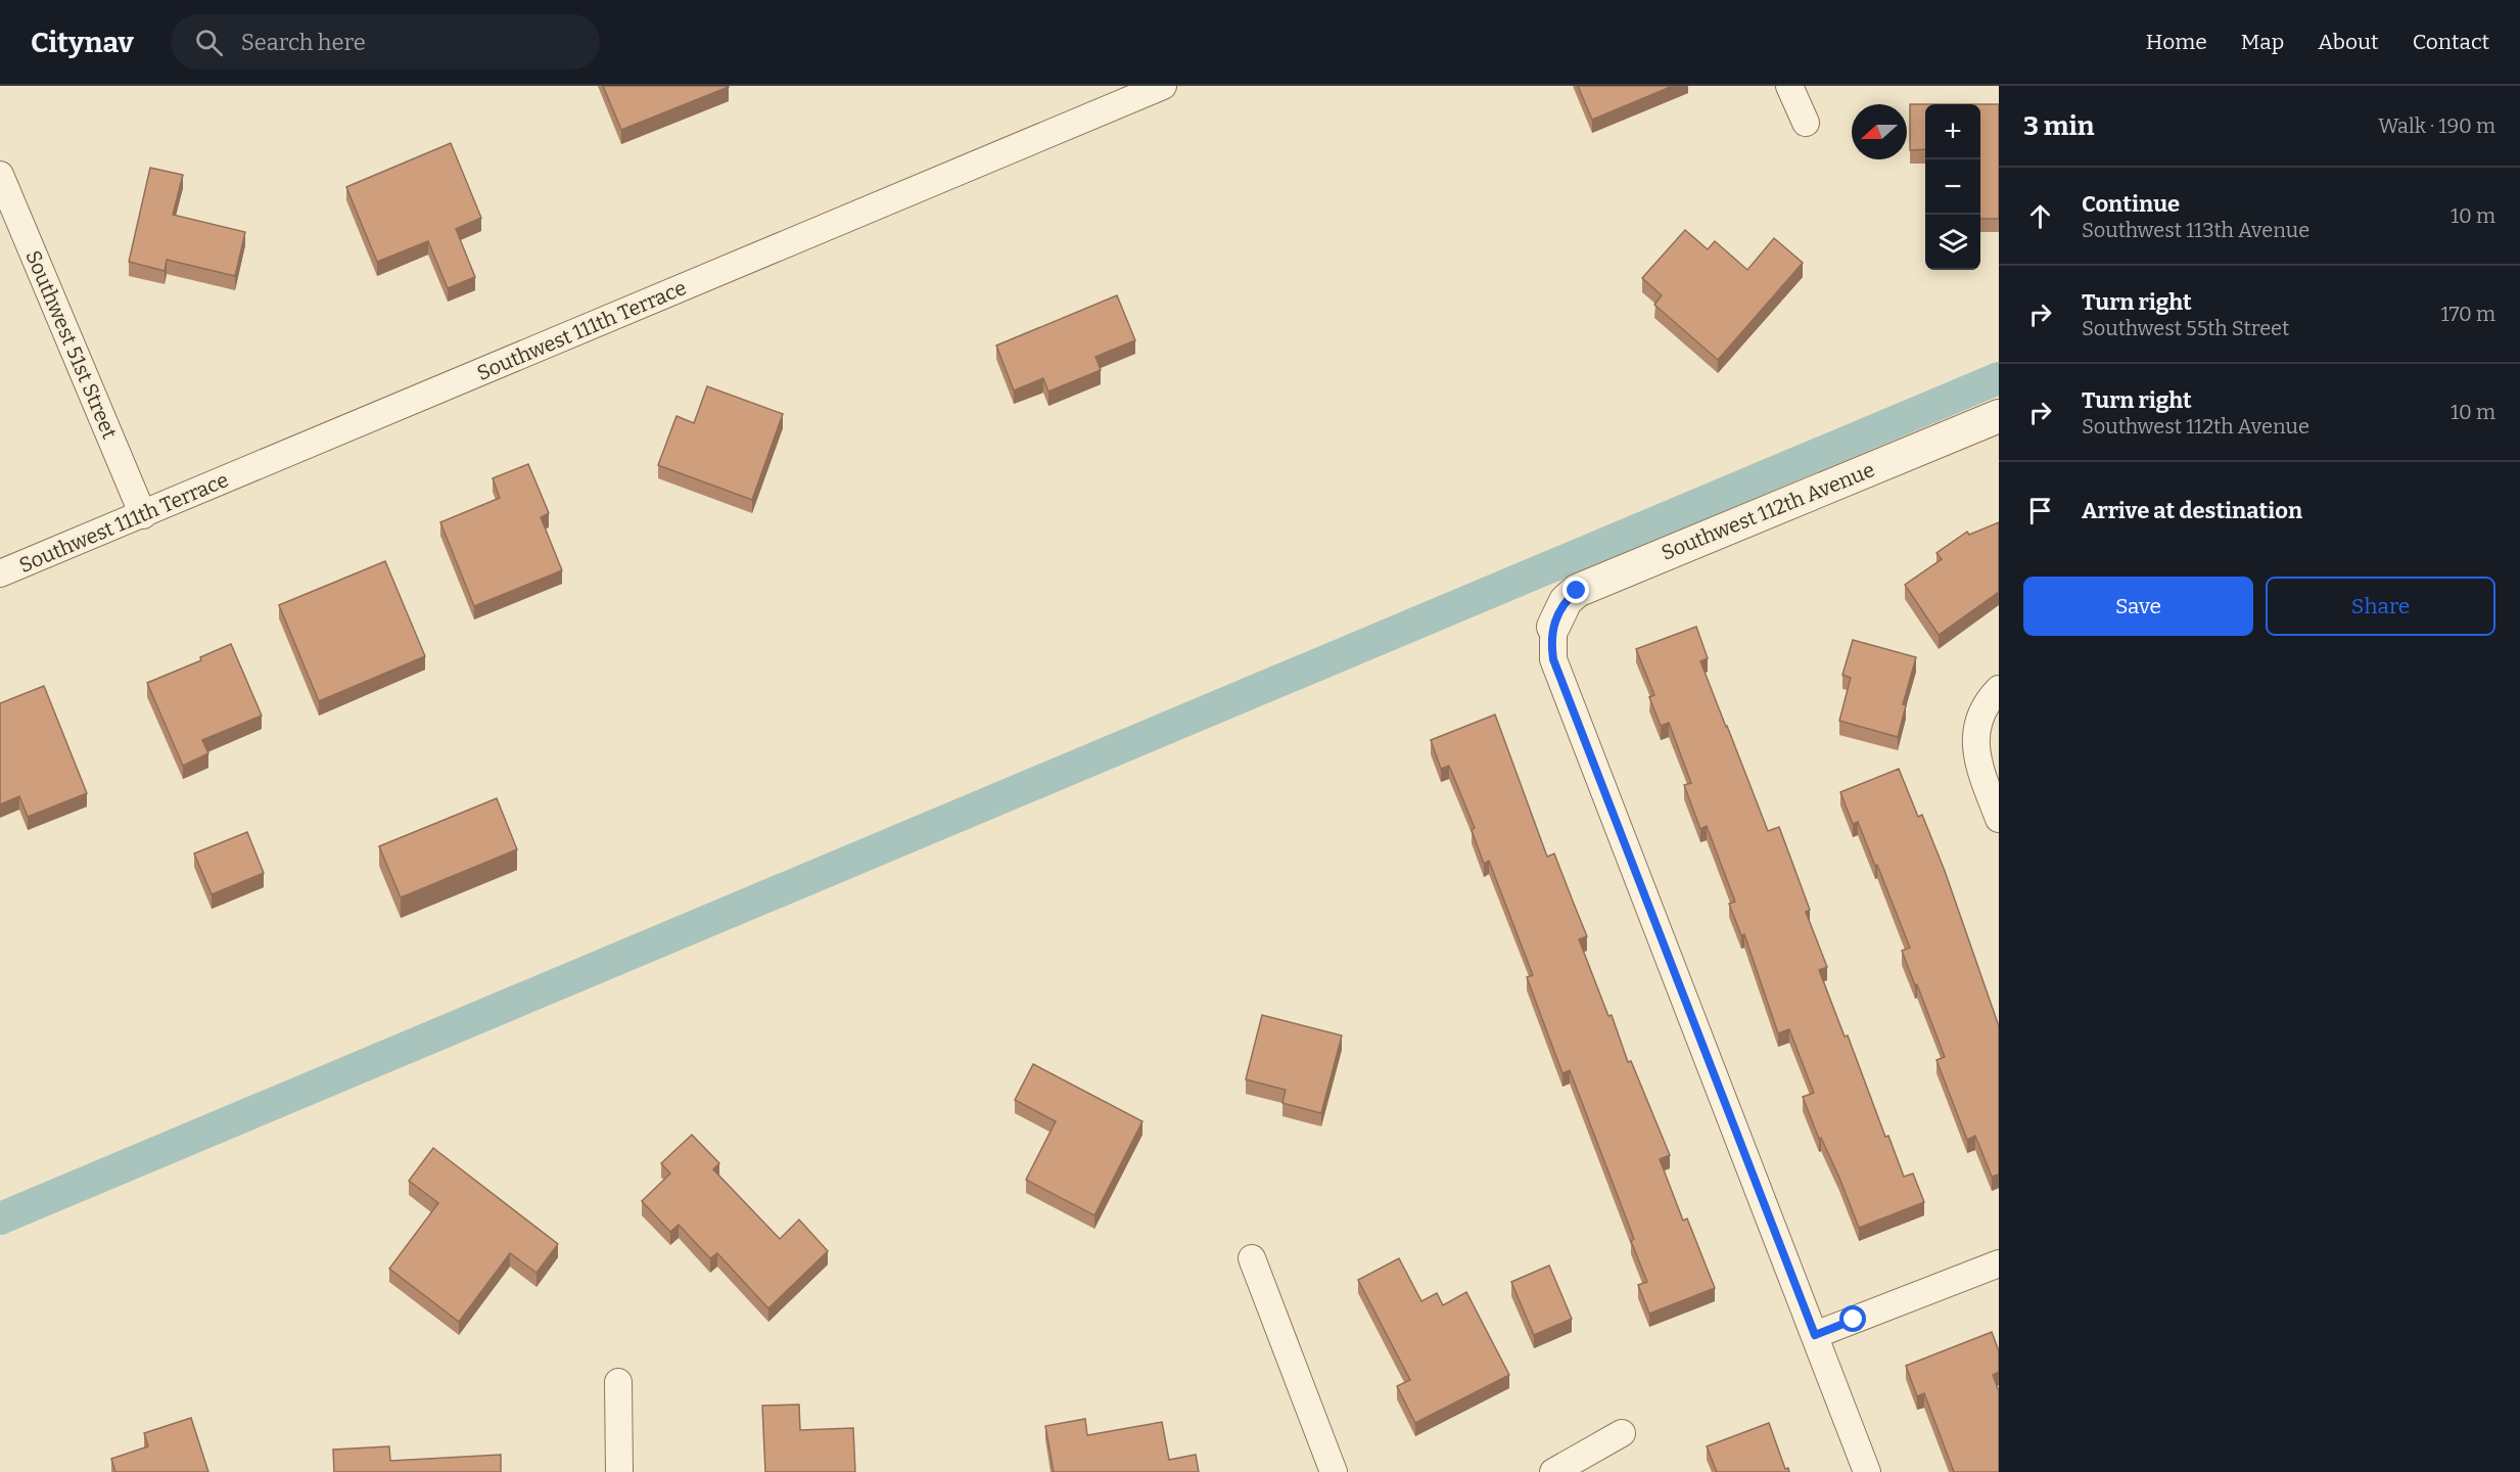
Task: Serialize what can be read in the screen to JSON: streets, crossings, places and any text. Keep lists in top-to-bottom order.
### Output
{
  "streets": {
    "street": ["Southwest 111th Terrace", "Southwest 51st Street", "Southwest 112th Avenue"]
  },
  "crossings": [
    ["Southwest 111th Terrace", "Southwest 51st Street"]
  ],
  "north": "left",
  "page": {
    "header": "Citynav",
    "search": "Search here",
    "nav": [
      "Home",
      "Map",
      "About",
      "Contact"
    ],
    "heading": ["3 min", "Walk · 190 m"],
    "map_buttons": ["+", "−"],
    "list": [
      ["Continue", "Southwest 113th Avenue", "10 m"],
      ["Turn right", "Southwest 55th Street", "170 m"],
      ["Turn right", "Southwest 112th Avenue", "10 m"],
      "Arrive at destination"
    ],
    "buttons": ["Save", "Share"]
  }
}
